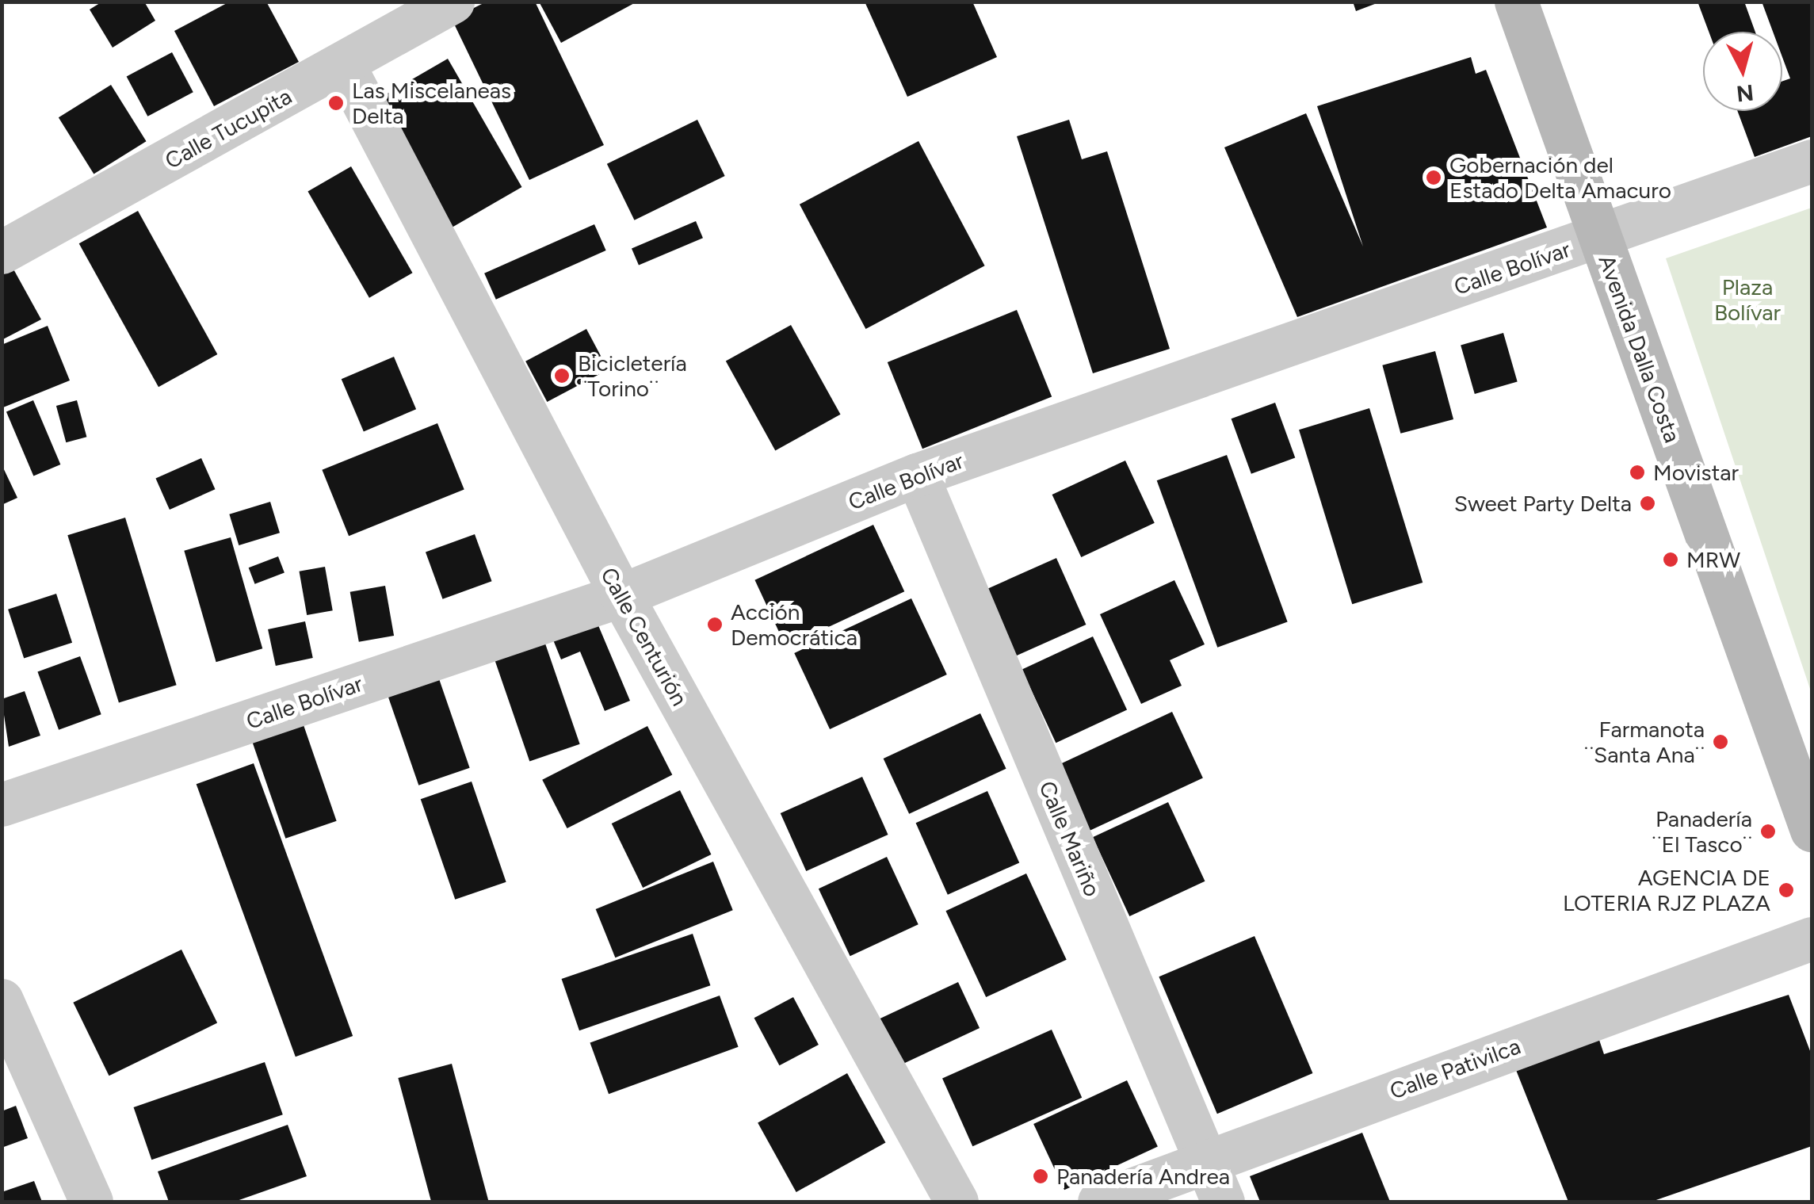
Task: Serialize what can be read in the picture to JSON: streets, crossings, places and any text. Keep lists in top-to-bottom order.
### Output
{
  "streets": {
    "main road": ["Avenida Dalla Costa"],
    "street": [
      "Calle Tucupita",
      "Calle Bolívar",
      "Calle Centurión",
      "Calle Mariño",
      "Calle Pativilca"
    ]
  },
  "crossings": [
    ["Calle Tucupita", "Calle Centurión"],
    ["Calle Bolívar", "Avenida Dalla Costa"],
    ["Calle Bolívar", "Calle Centurión"],
    ["Calle Bolívar", "Calle Mariño"],
    ["Calle Mariño", "Calle Pativilca"]
  ],
  "parks": ["Plaza Bolívar"],
  "places": [
    "Las Miscelaneas Delta",
    "Gobernación del Estado Delta Amacuro",
    "Bicicletería ¨Torino¨",
    "Movistar",
    "Sweet Party Delta",
    "MRW",
    "Acción Democrática",
    "Farmanota ¨Santa Ana¨",
    "Panadería ¨El Tasco¨",
    "AGENCIA DE LOTERIA RJZ PLAZA",
    "Panadería Andrea"
  ],
  "north": "bottom"
}
